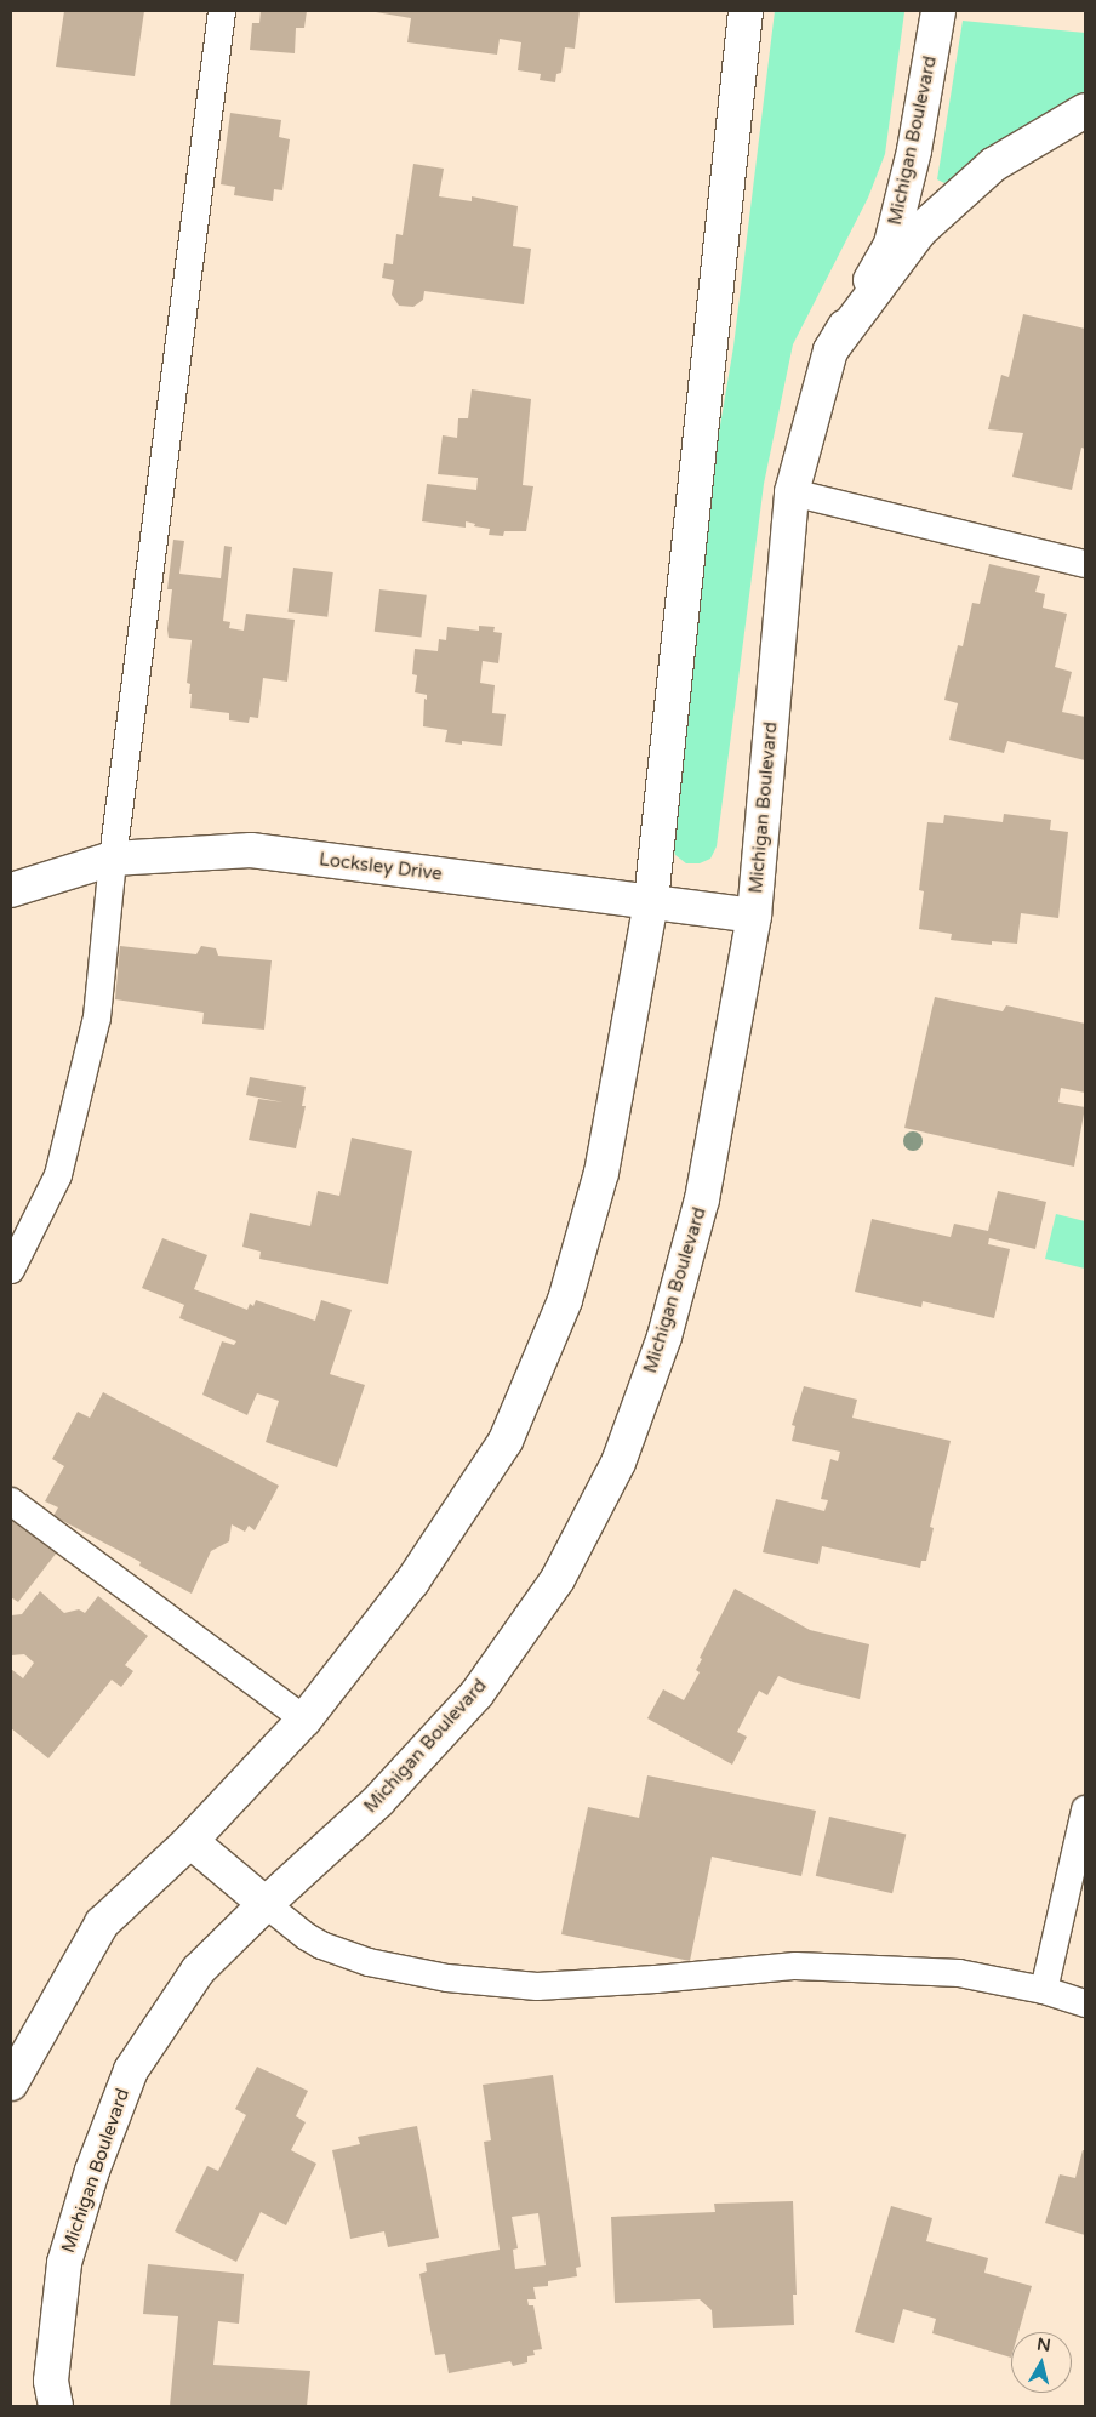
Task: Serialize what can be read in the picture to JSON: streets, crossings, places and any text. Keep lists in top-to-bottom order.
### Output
{
  "streets": {
    "street": ["Michigan Boulevard", "Locksley Drive"]
  },
  "crossings": [
    ["Michigan Boulevard", "Locksley Drive"]
  ],
  "north": "top"
}
